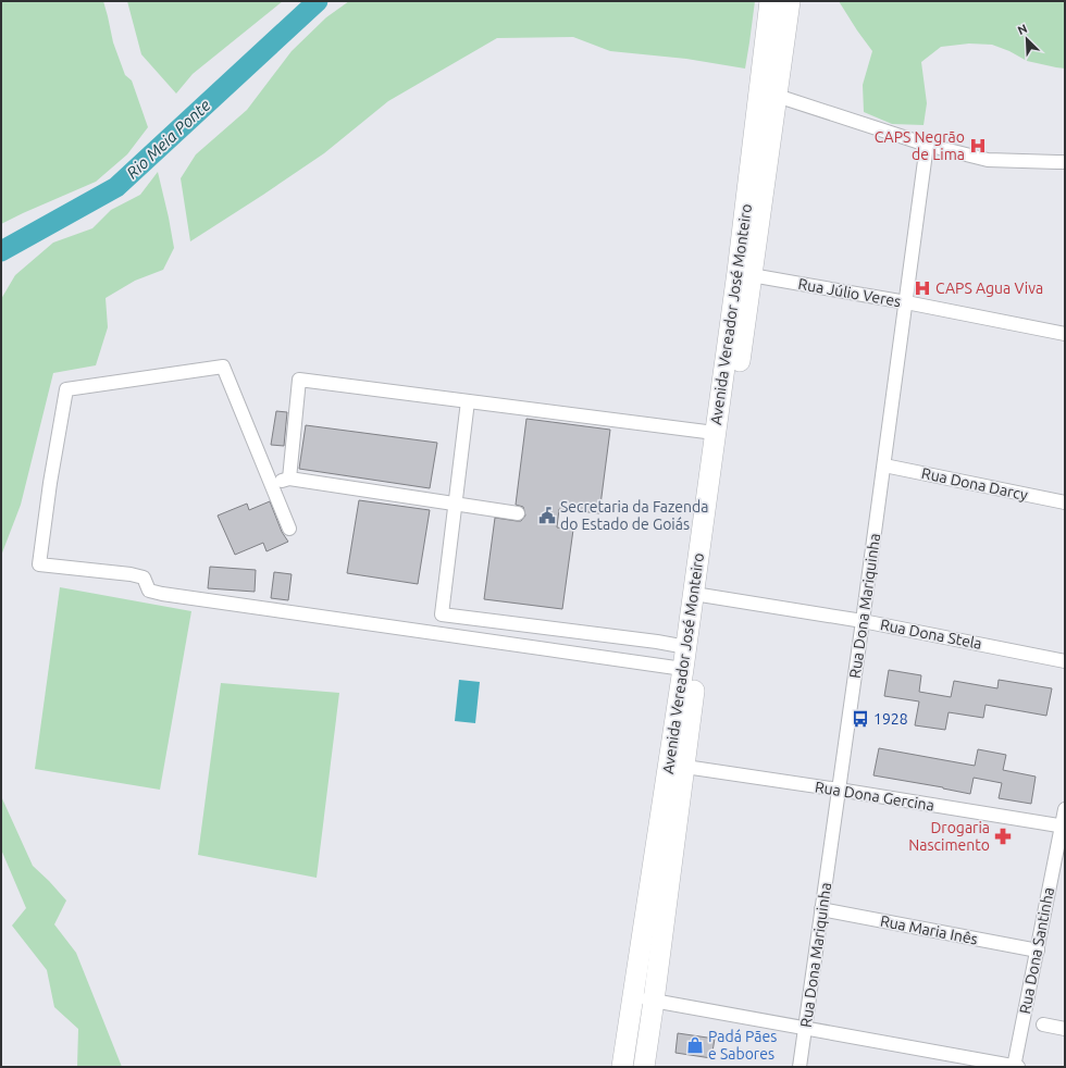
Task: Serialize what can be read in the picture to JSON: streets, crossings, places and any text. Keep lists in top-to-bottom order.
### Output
{
  "streets": {
    "main road": ["Avenida Vereador José Monteiro"],
    "street": [
      "Rua Júlio Veres",
      "Rua Dona Darcy",
      "Rua Dona Mariquinha",
      "Rua Dona Stela",
      "Rua Dona Gercina",
      "Rua Maria Inês",
      "Rua Dona Santinha"
    ]
  },
  "crossings": [
    ["Rua Júlio Veres", "Avenida Vereador José Monteiro"],
    ["Rua Júlio Veres", "Rua Dona Mariquinha"],
    ["Avenida Vereador José Monteiro", "Rua Dona Stela"],
    ["Avenida Vereador José Monteiro", "Rua Dona Gercina"],
    ["Rua Dona Darcy", "Rua Dona Mariquinha"],
    ["Rua Dona Mariquinha", "Rua Dona Stela"],
    ["Rua Dona Mariquinha", "Rua Dona Gercina"],
    ["Rua Dona Mariquinha", "Rua Maria Inês"],
    ["Rua Dona Gercina", "Rua Dona Santinha"],
    ["Rua Maria Inês", "Rua Dona Santinha"]
  ],
  "water": ["Rio Meia Ponte"],
  "places": {
    "hospital": ["CAPS Negrão de Lima", "CAPS Agua Viva"],
    "public building": ["Secretaria da Fazenda do Estado de Goiás"],
    "bus stop": ["1928"],
    "pharmacy": ["Drogaria Nascimento"],
    "shop": ["Padá Pães e Sabores"]
  },
  "north": "top left"
}
